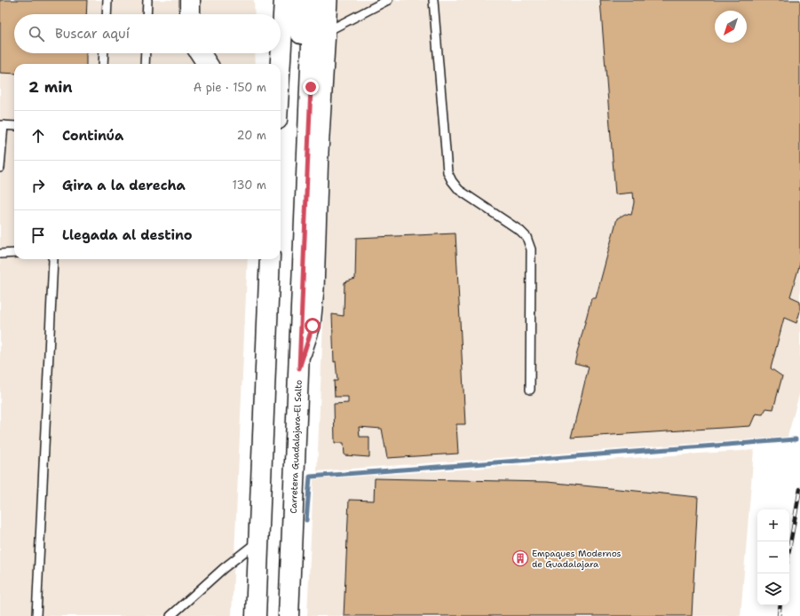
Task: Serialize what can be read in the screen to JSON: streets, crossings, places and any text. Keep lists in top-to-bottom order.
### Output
{
  "streets": {
    "main road": ["Carretera Guadalajara-El Salto"]
  },
  "places": {
    "building": ["Empaques Modernos de Guadalajara"]
  },
  "north": "bottom left",
  "page": {
    "search": "Buscar aquí",
    "heading": ["2 min", "A pie · 150 m"],
    "list": [
      ["Continúa", "20 m"],
      ["Gira a la derecha", "130 m"],
      "Llegada al destino"
    ],
    "map_buttons": ["+", "−"]
  }
}
